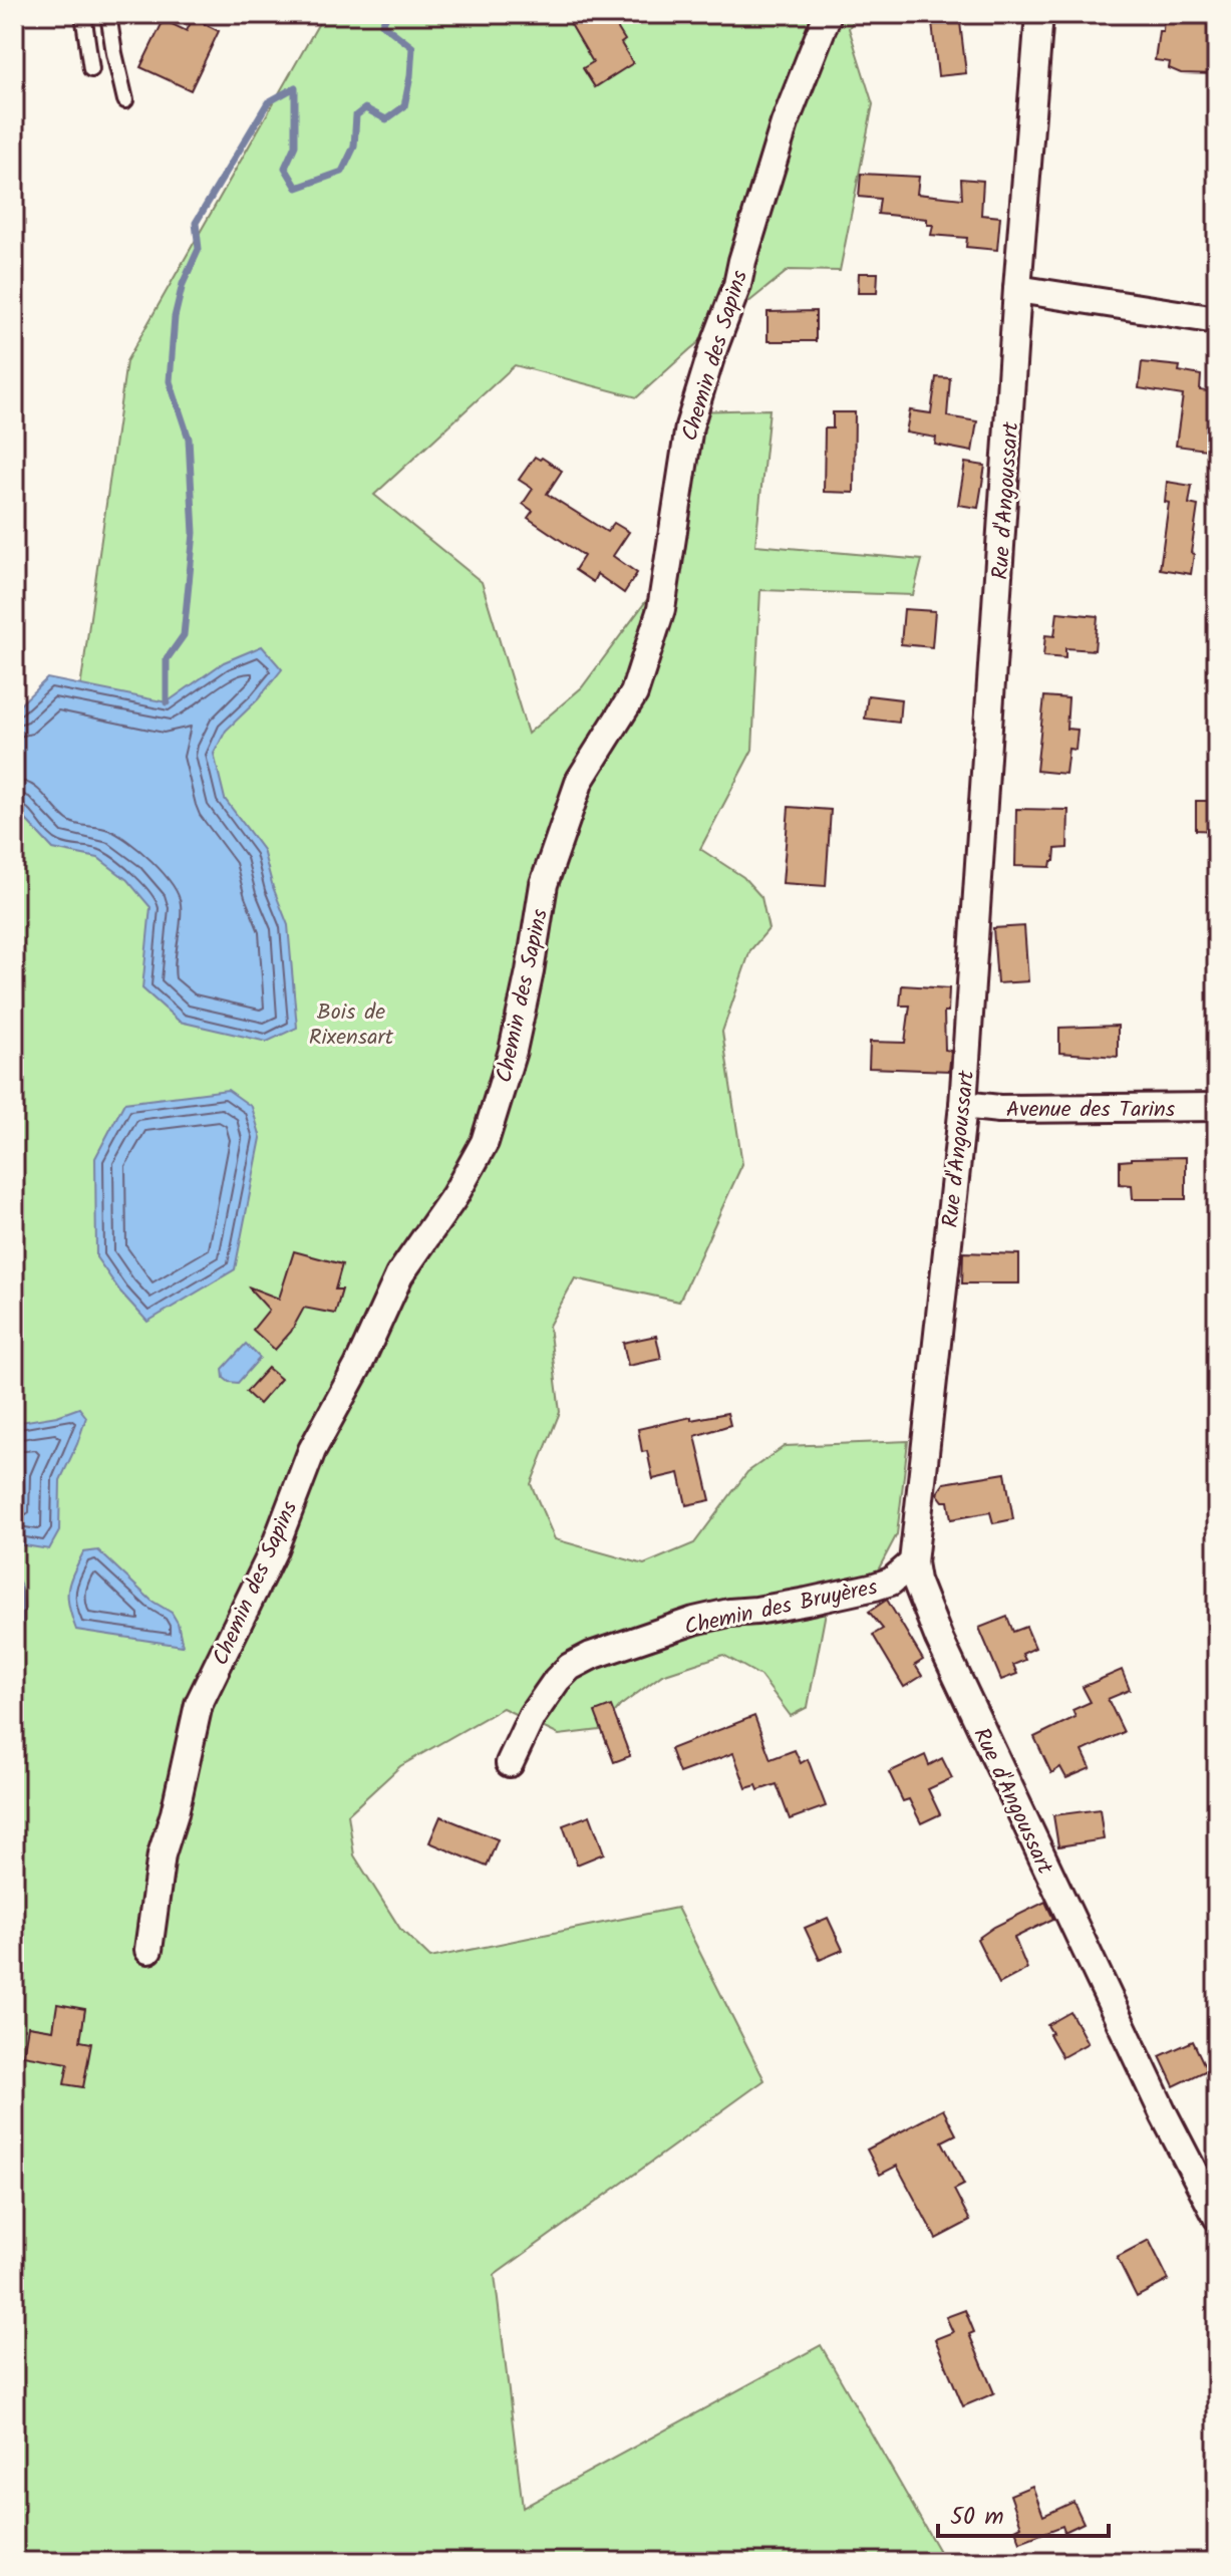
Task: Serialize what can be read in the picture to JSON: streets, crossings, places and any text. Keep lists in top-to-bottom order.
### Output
{
  "streets": {
    "street": [
      "Chemin des Sapins",
      "Rue d'Angoussart",
      "Avenue des Tarins",
      "Chemin des Bruyères"
    ]
  },
  "crossings": [
    ["Rue d'Angoussart", "Avenue des Tarins"],
    ["Rue d'Angoussart", "Chemin des Bruyères"]
  ],
  "parks": ["Bois de Rixensart"],
  "scale_bar": "50 m"
}
